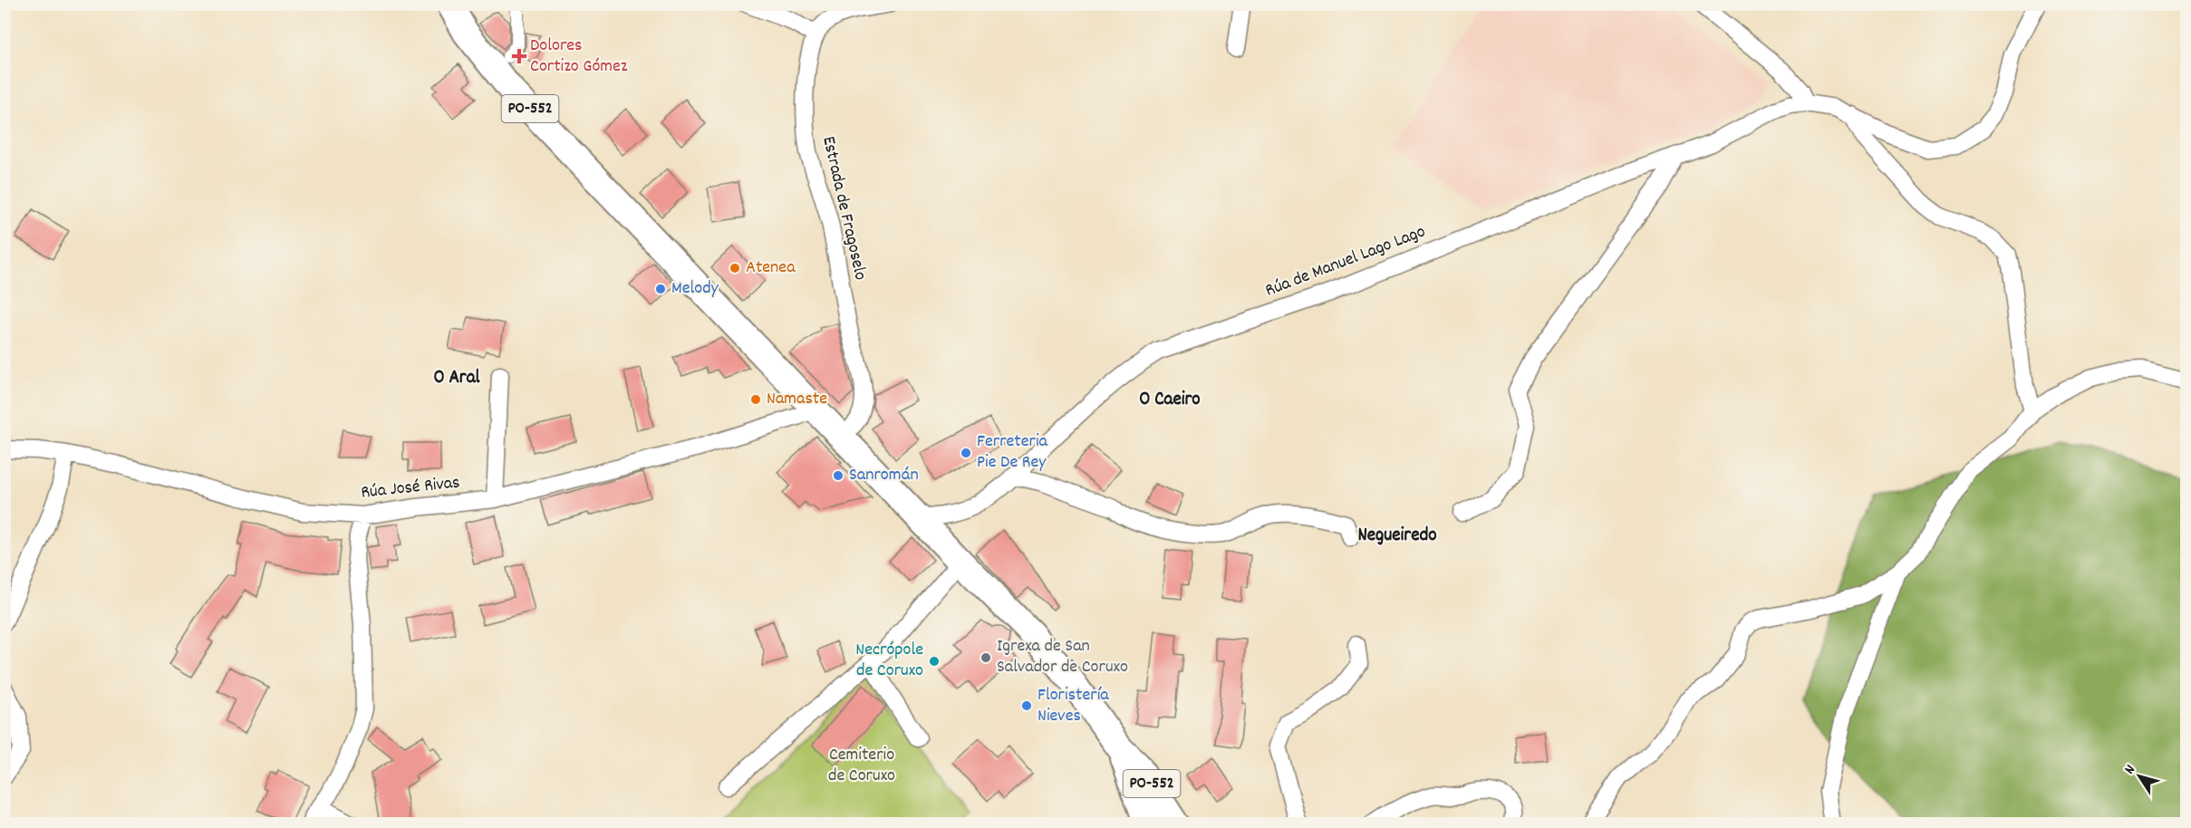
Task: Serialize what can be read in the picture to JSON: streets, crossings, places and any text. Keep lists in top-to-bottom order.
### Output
{
  "streets": {
    "main road": ["PO-552"],
    "street": ["Estrada de Fragoselo", "Rúa de Manuel Lago Lago", "Rúa José Rivas"]
  },
  "crossings": [
    ["PO-552", "Estrada de Fragoselo"],
    ["PO-552", "Rúa de Manuel Lago Lago"],
    ["PO-552", "Rúa José Rivas"]
  ],
  "districts": ["O Aral", "O Caeiro", "Negueiredo"],
  "parks": ["Cemiterio de Coruxo"],
  "places": {
    "health": ["Dolores Cortizo Gómez"],
    "other": [
      "Atenea",
      "Melody",
      "Namaste",
      "Ferreteria Pie De Rey",
      "Sanromán",
      "Igrexa de San Salvador de Coruxo",
      "Necrópole de Coruxo",
      "Floristería Nieves"
    ]
  },
  "north": "top left"
}
